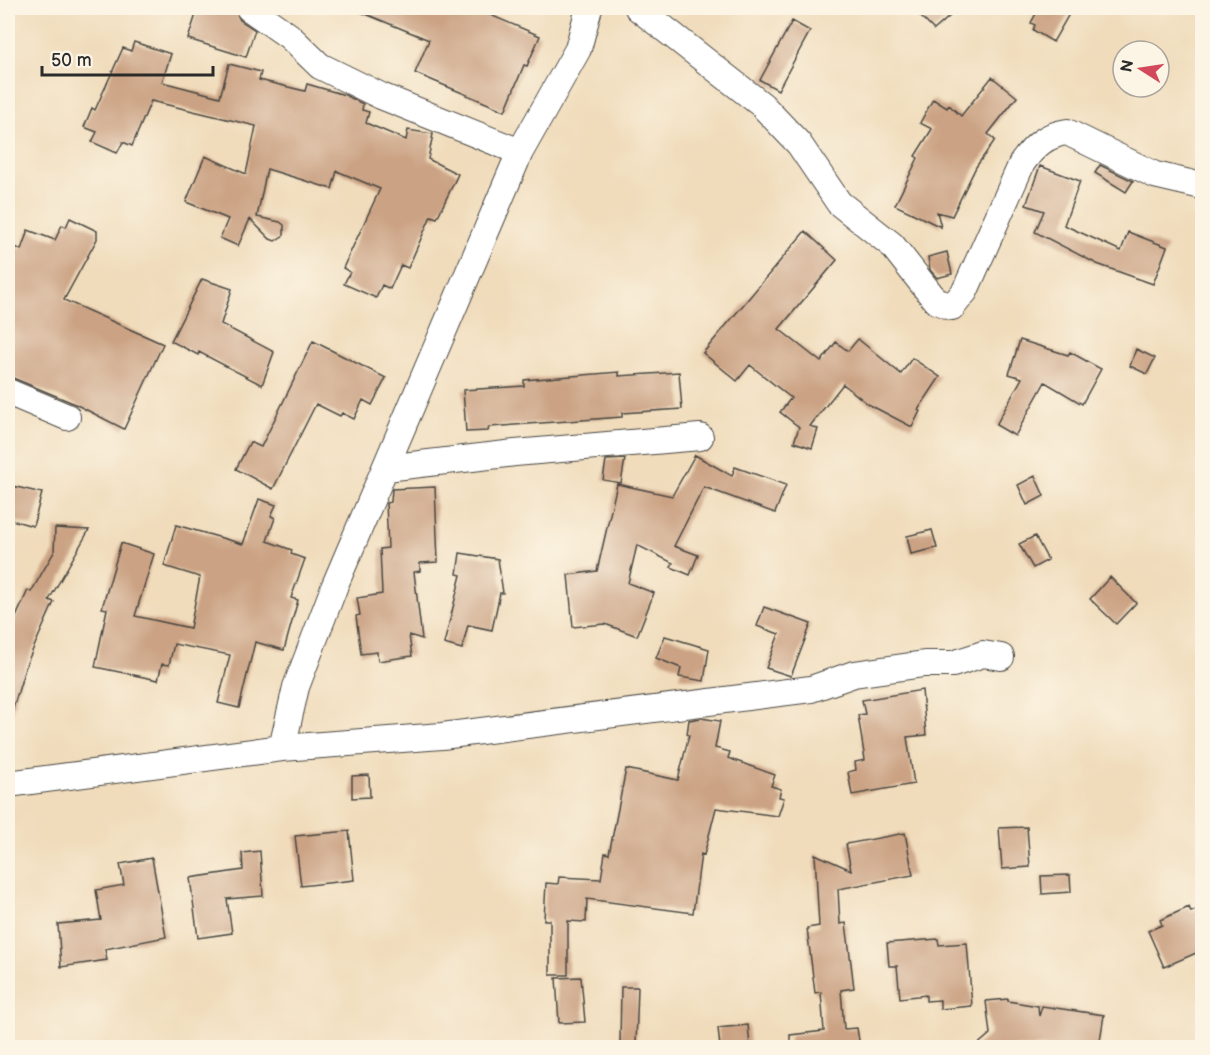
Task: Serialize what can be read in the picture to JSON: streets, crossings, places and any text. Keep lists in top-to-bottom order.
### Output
{
  "scale_bar": "50 m",
  "north": "left"
}
